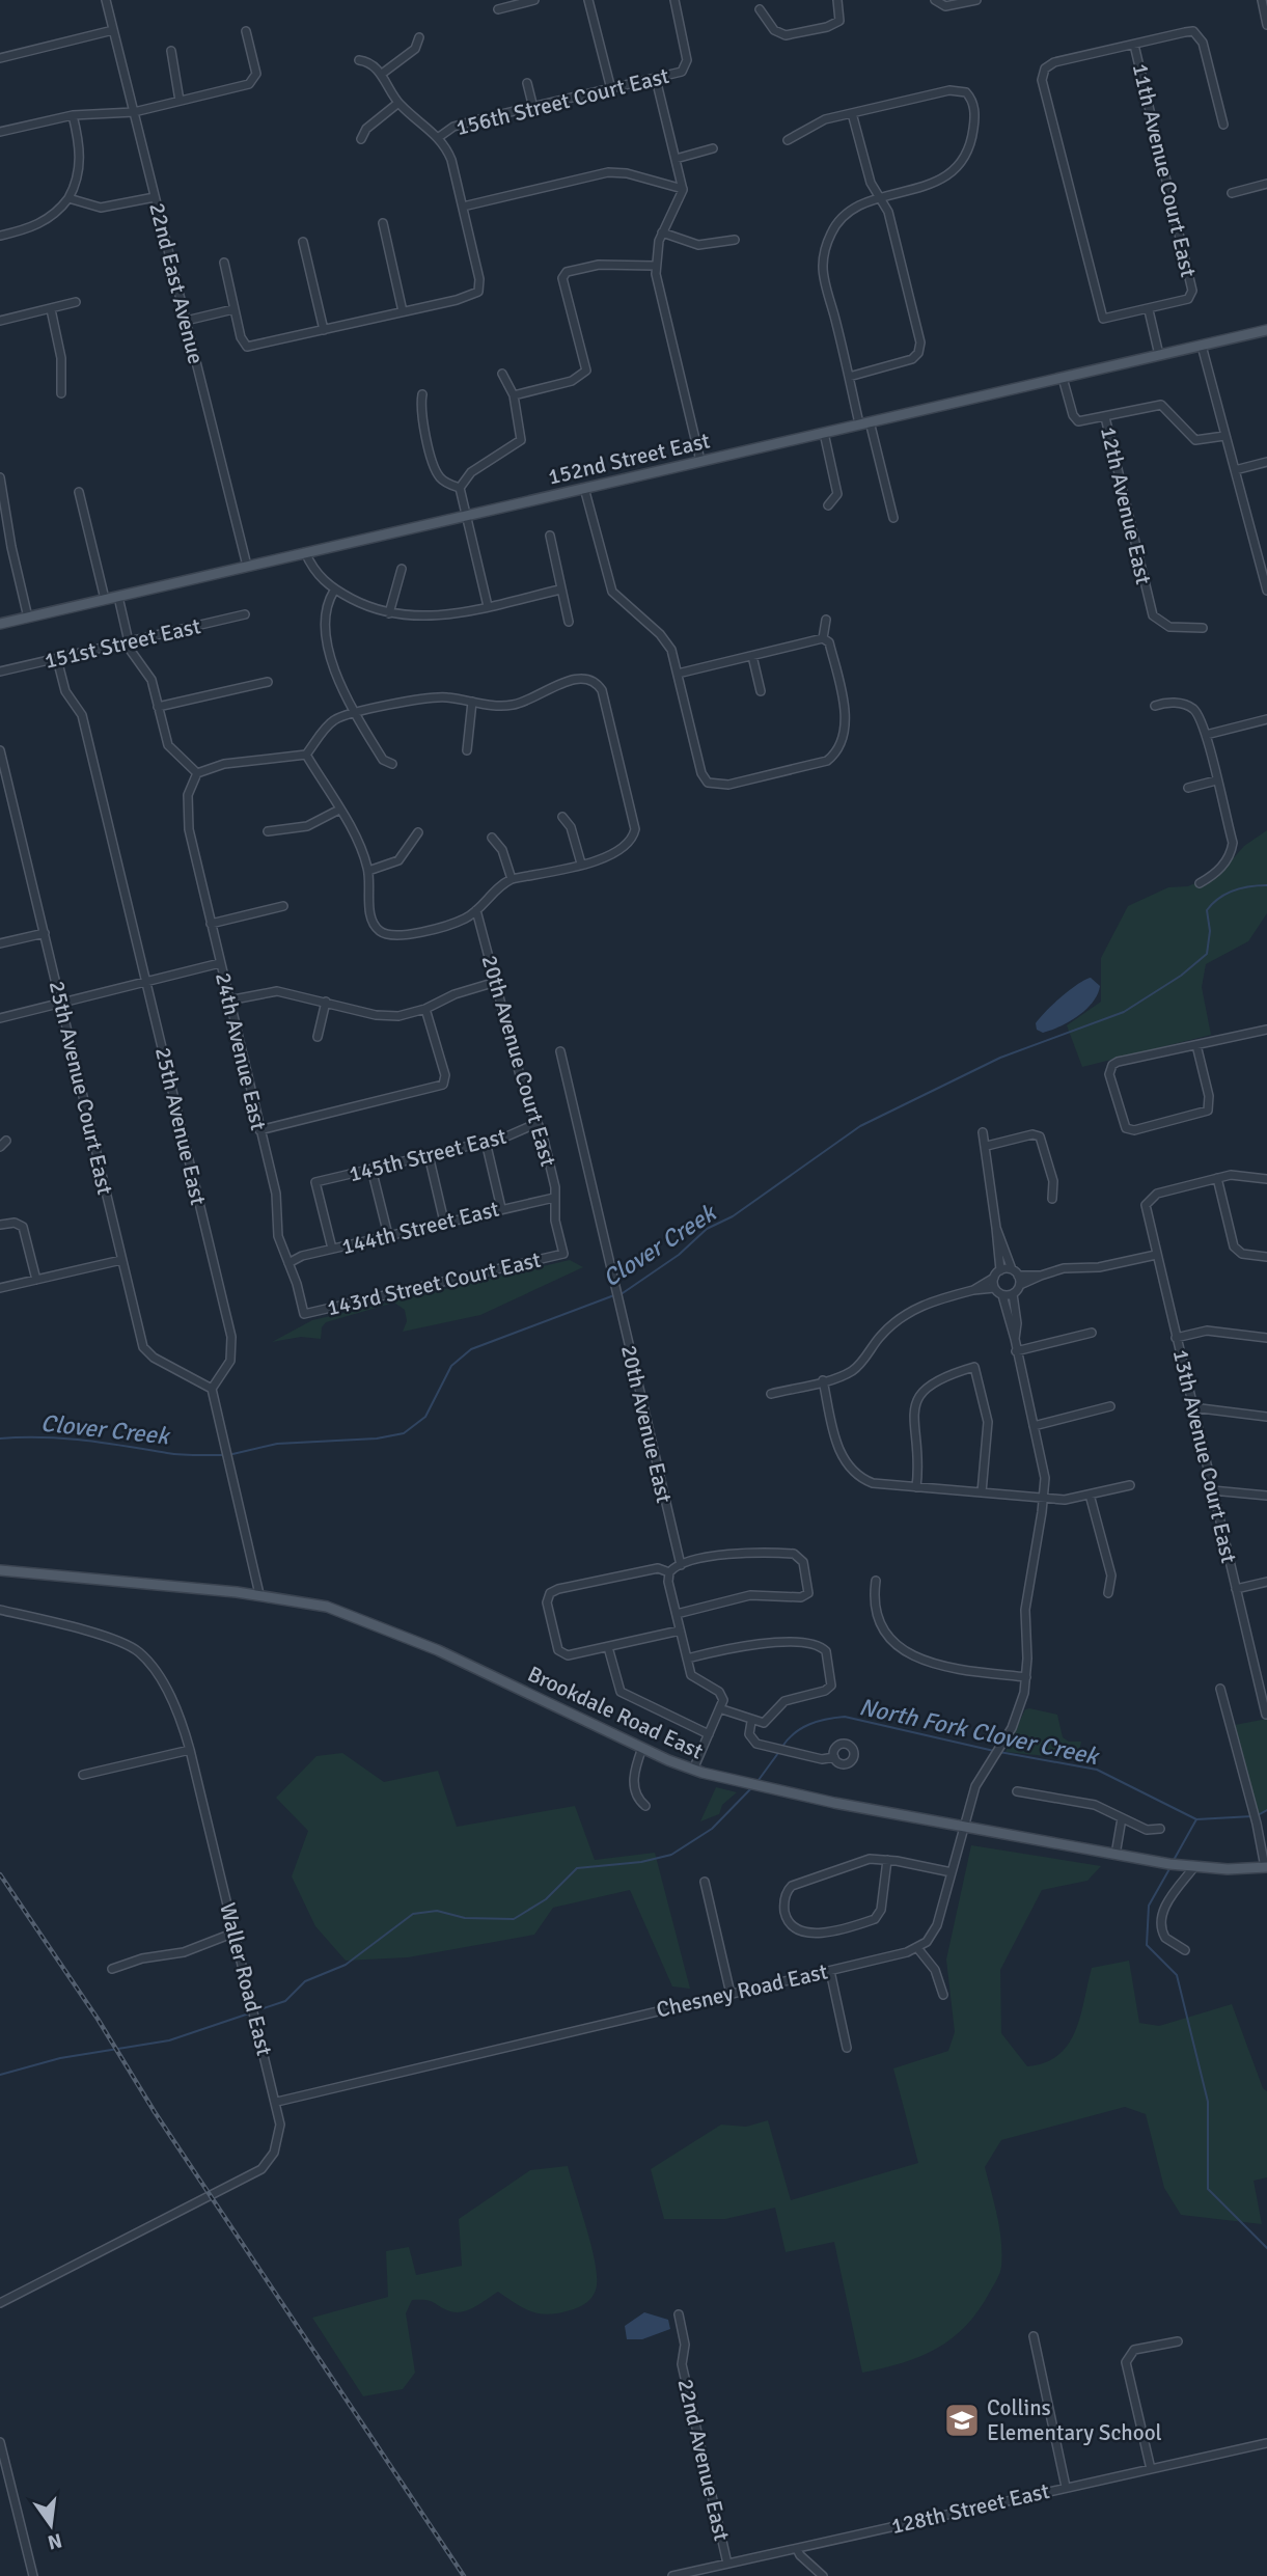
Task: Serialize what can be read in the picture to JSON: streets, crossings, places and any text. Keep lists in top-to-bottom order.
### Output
{
  "streets": {
    "main road": ["152nd Street East", "Brookdale Road East"],
    "street": [
      "156th Street Court East",
      "11th Avenue Court East",
      "22nd East Avenue",
      "12th Avenue East",
      "151st Street East",
      "24th Avenue East",
      "20th Avenue Court East",
      "25th Avenue Court East",
      "25th Avenue East",
      "145th Street East",
      "144th Street East",
      "143rd Street Court East",
      "20th Avenue East",
      "13th Avenue Court East",
      "Waller Road East",
      "Chesney Road East",
      "22nd Avenue East",
      "128th Street East"
    ]
  },
  "crossings": [
    ["22nd East Avenue", "152nd Street East"],
    ["152nd Street East", "12th Avenue East"],
    ["151st Street East", "25th Avenue East"],
    ["24th Avenue East", "144th Street East"],
    ["24th Avenue East", "143rd Street Court East"],
    ["20th Avenue Court East", "145th Street East"],
    ["20th Avenue Court East", "144th Street East"],
    ["20th Avenue Court East", "143rd Street Court East"],
    ["25th Avenue Court East", "25th Avenue East"],
    ["145th Street East", "144th Street East"],
    ["Waller Road East", "Chesney Road East"],
    ["22nd Avenue East", "128th Street East"]
  ],
  "water": ["Clover Creek", "North Fork Clover Creek"],
  "places": {
    "school or university": ["Collins Elementary School"]
  },
  "north": "bottom"
}
